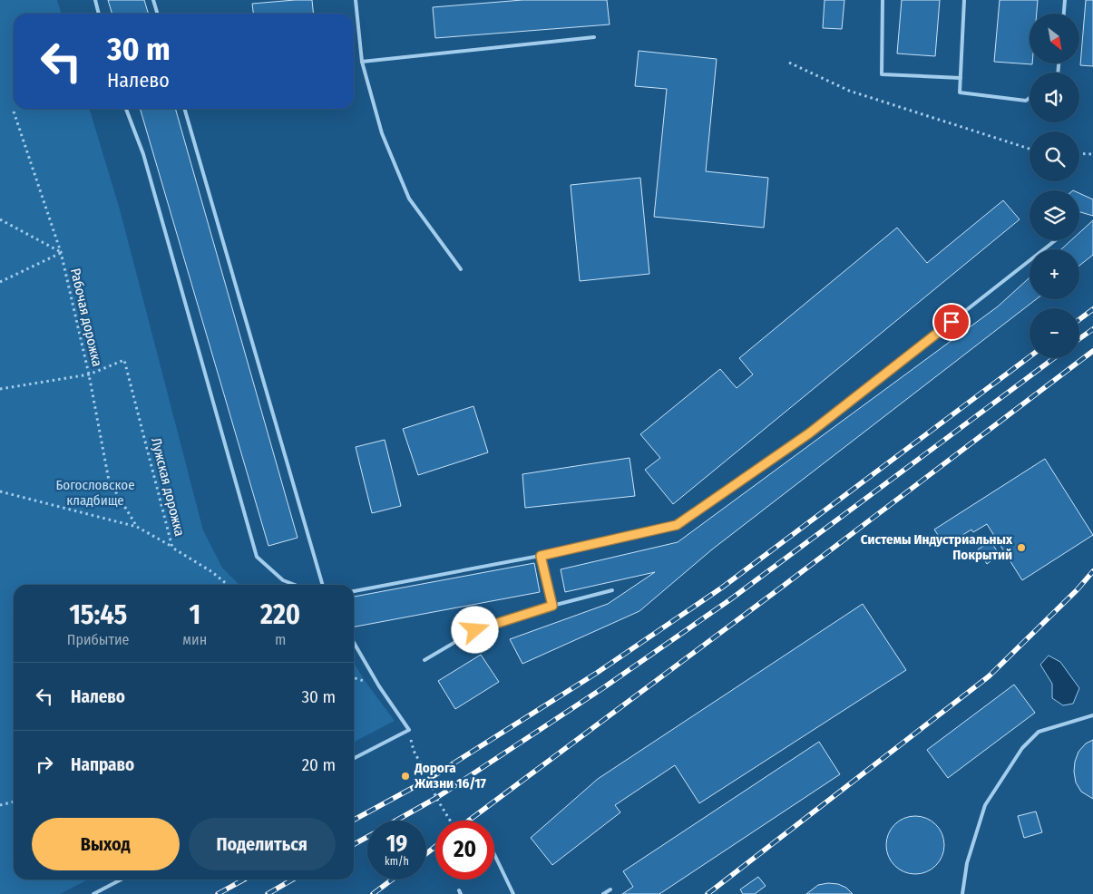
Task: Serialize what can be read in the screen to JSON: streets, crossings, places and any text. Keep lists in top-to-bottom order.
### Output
{
  "streets": {
    "path": ["Рабочая дорожка", "Лужская дорожка"]
  },
  "crossings": [
    ["Рабочая дорожка", "Лужская дорожка"]
  ],
  "parks": ["Богословское кладбище"],
  "places": ["Системы Индустриальных Покрытий", "Дорога Жизни 16/17"],
  "north": "bottom right",
  "page": {
    "map_buttons": ["+", "−"],
    "turn": ["30 m", "Налево"],
    "eta": [
      "15:45",
      "Прибытие",
      "1",
      "мин",
      "220",
      "m"
    ],
    "list": [
      {
        "name": "Налево",
        "value": "30 m"
      },
      {
        "name": "Направо",
        "value": "20 m"
      }
    ],
    "buttons": ["Выход", "Поделиться"],
    "speed": "19 km/h",
    "limit": "20"
  }
}
